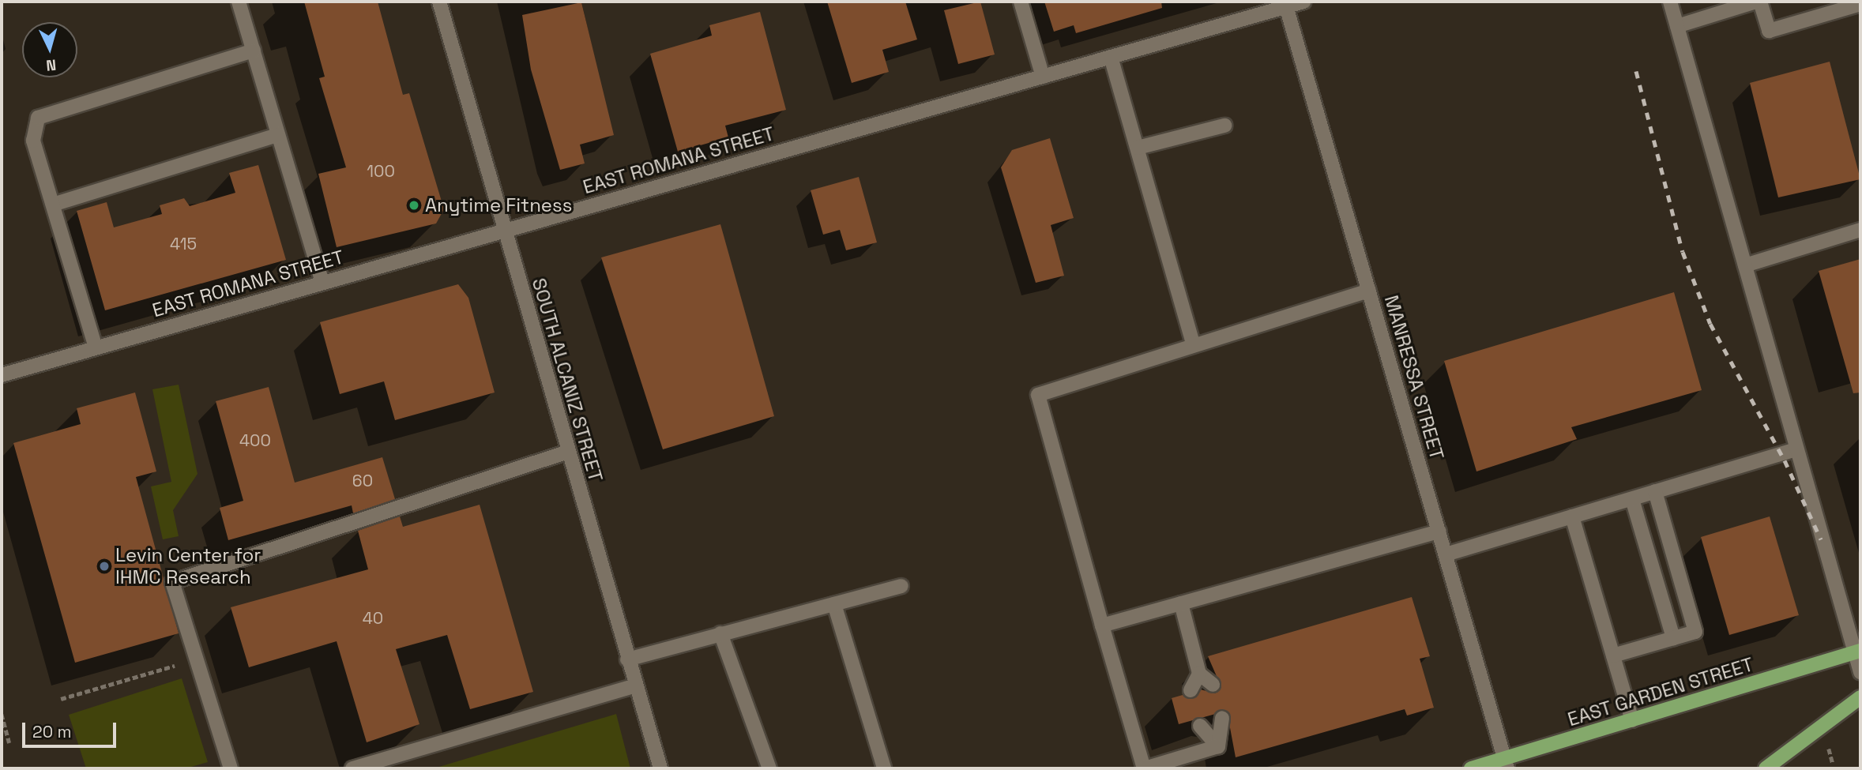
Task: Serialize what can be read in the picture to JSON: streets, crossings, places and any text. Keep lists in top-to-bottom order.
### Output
{
  "streets": {
    "main road": ["EAST GARDEN STREET"],
    "street": ["EAST ROMANA STREET", "MANRESSA STREET", "SOUTH ALCANIZ STREET"]
  },
  "crossings": [
    ["EAST ROMANA STREET", "MANRESSA STREET"],
    ["EAST ROMANA STREET", "SOUTH ALCANIZ STREET"],
    ["MANRESSA STREET", "EAST GARDEN STREET"]
  ],
  "places": ["Anytime Fitness", "Levin Center for IHMC Research"],
  "house_numbers": [
    "100",
    "415",
    "400",
    "60",
    "40"
  ],
  "scale_bar": "20 m",
  "north": "bottom"
}
